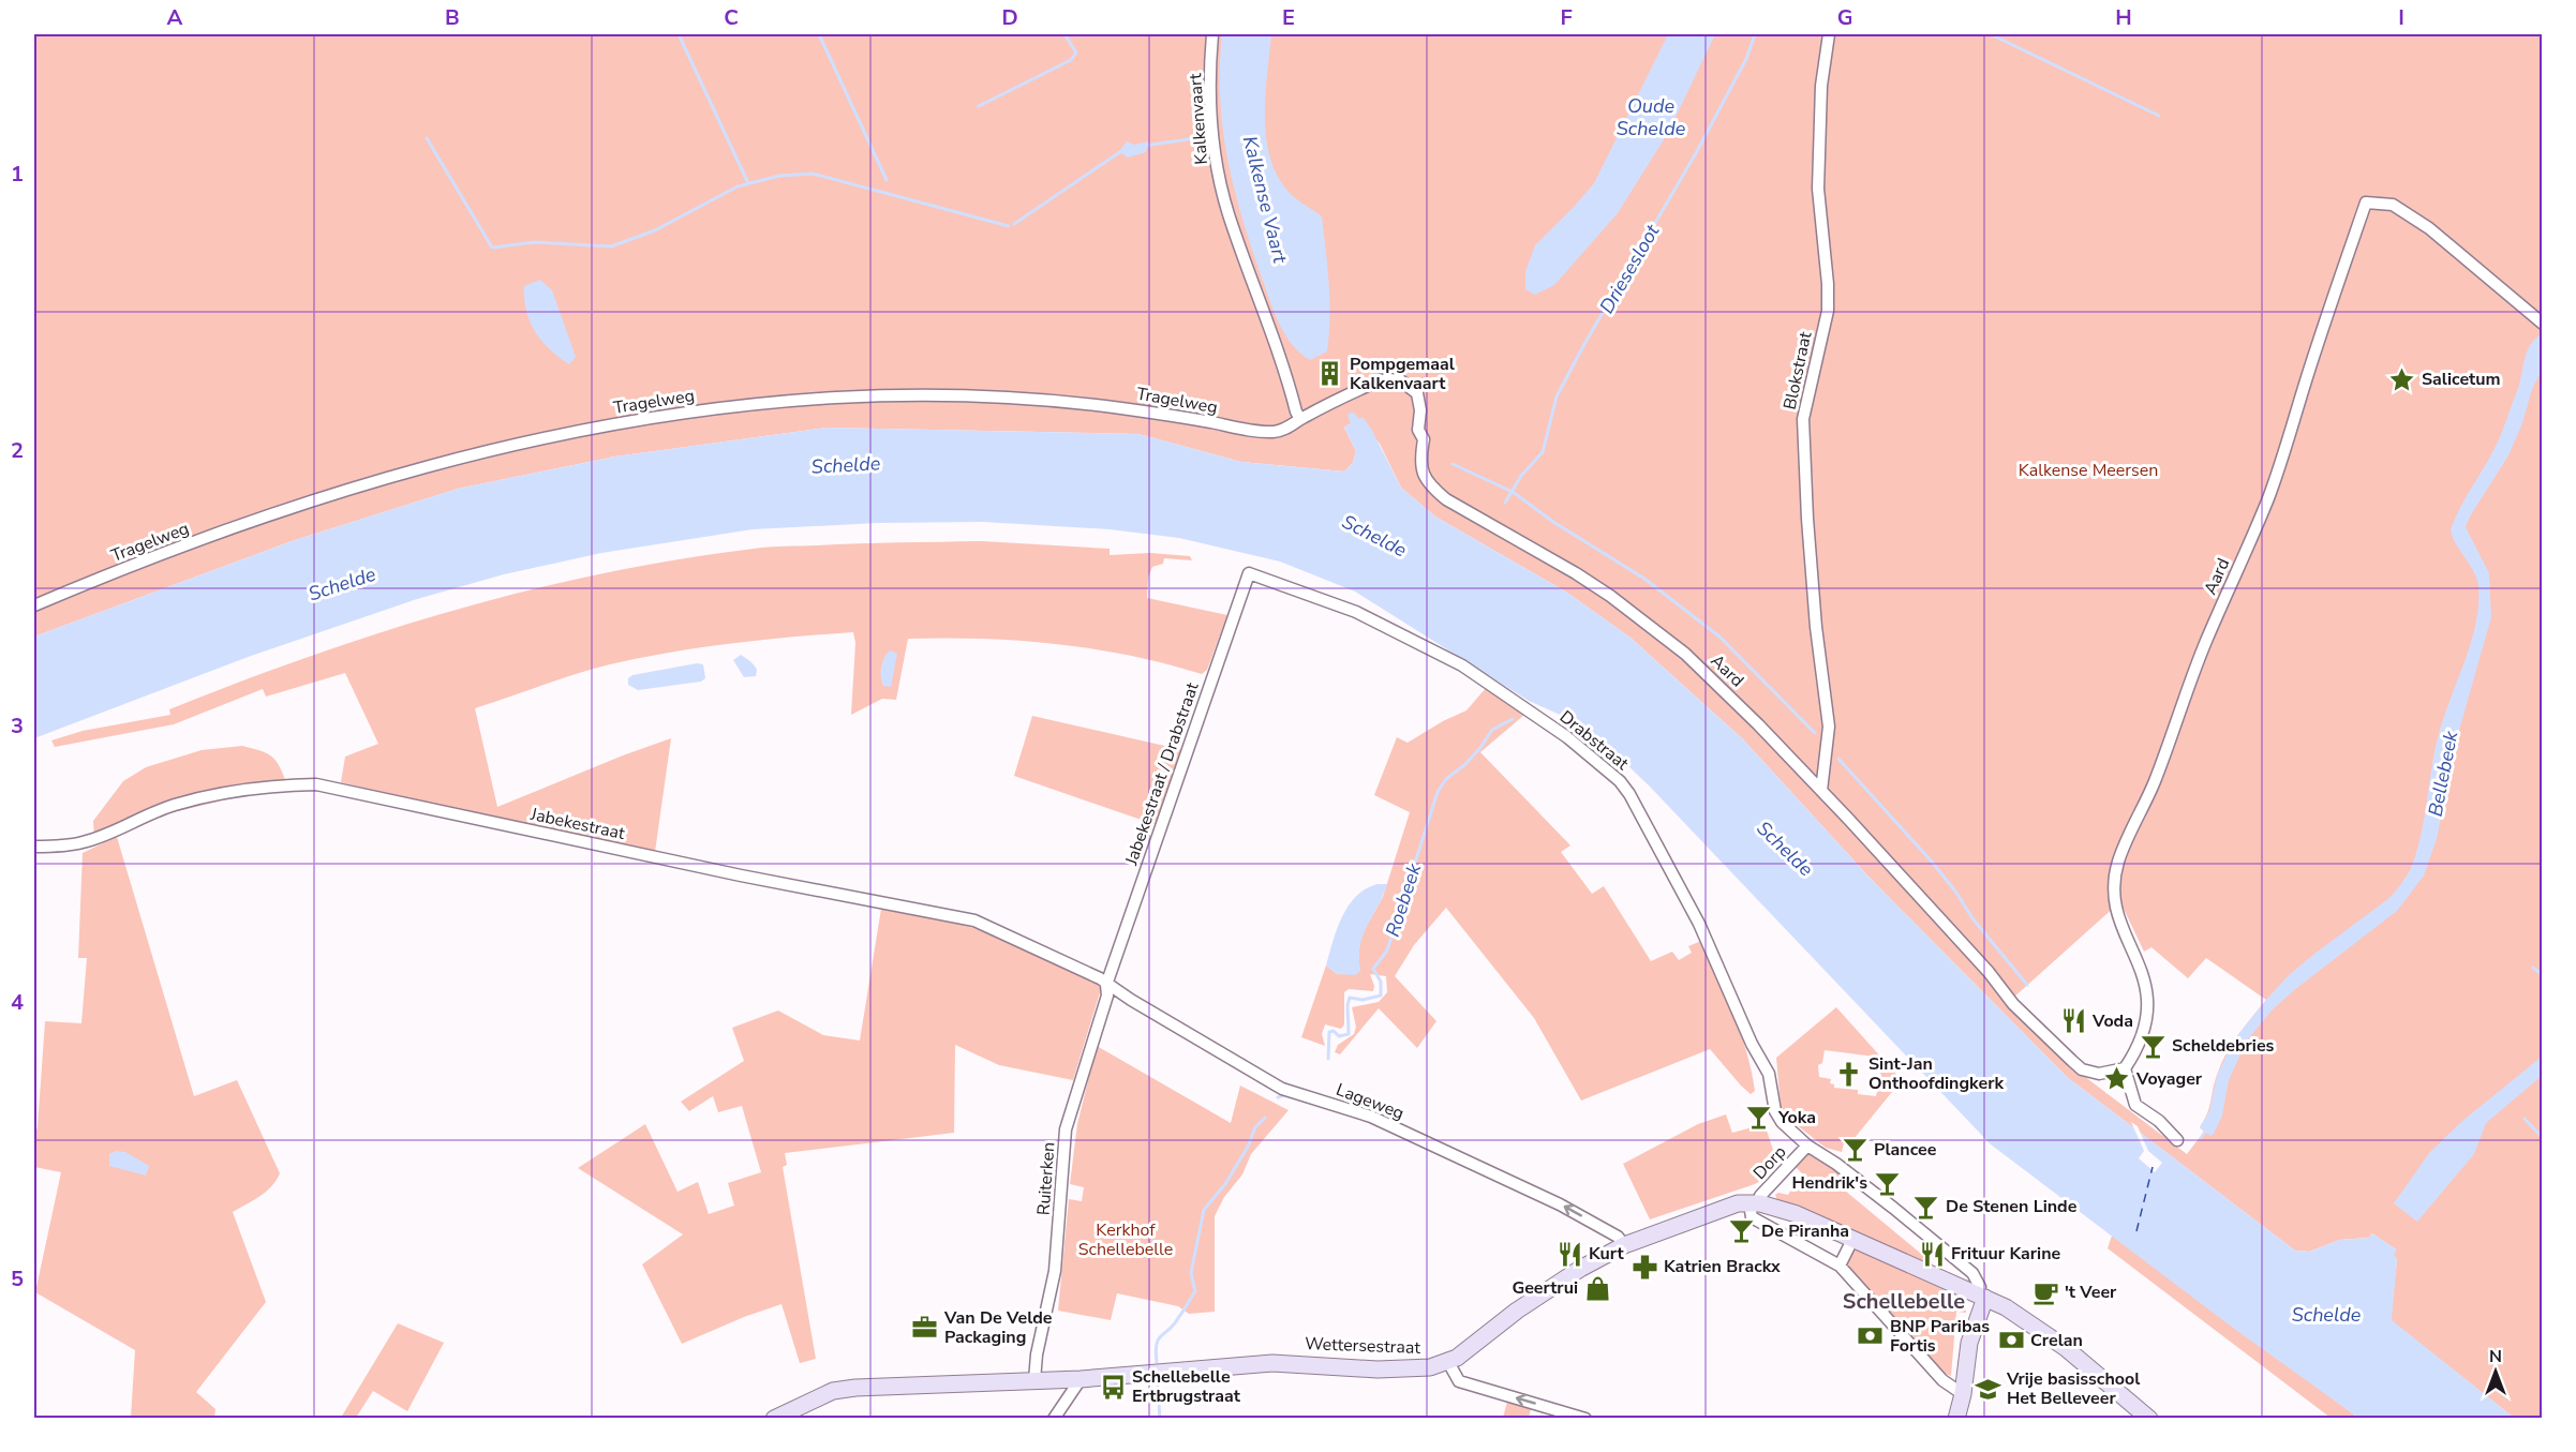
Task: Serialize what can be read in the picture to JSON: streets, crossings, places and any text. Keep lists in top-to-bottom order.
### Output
{
  "streets": {
    "main road": ["Wettersestraat"],
    "street": [
      "Kalkenvaart",
      "Blokstraat",
      "Tragelweg",
      "Aard",
      "Drabstraat",
      "Jabekestraat / Drabstraat",
      "Jabekestraat",
      "Lageweg",
      "Dorp",
      "Ruiterken"
    ]
  },
  "crossings": [
    ["Kalkenvaart", "Tragelweg"],
    ["Kalkenvaart", "Aard"],
    ["Blokstraat", "Aard"],
    ["Tragelweg", "Aard"],
    ["Drabstraat", "Jabekestraat / Drabstraat"],
    ["Drabstraat", "Dorp"],
    ["Jabekestraat / Drabstraat", "Jabekestraat"],
    ["Jabekestraat / Drabstraat", "Lageweg"],
    ["Jabekestraat / Drabstraat", "Ruiterken"],
    ["Jabekestraat", "Lageweg"],
    ["Jabekestraat", "Ruiterken"],
    ["Lageweg", "Ruiterken"],
    ["Lageweg", "Wettersestraat"],
    ["Dorp", "Wettersestraat"],
    ["Ruiterken", "Wettersestraat"]
  ],
  "one_way": ["Lageweg"],
  "districts": ["Schellebelle"],
  "water": [
    "Oude Schelde",
    "Kalkense Vaart",
    "Driesesloot",
    "Schelde",
    "Bellebeek",
    "Roebeek"
  ],
  "parks": ["Kalkense Meersen", "Kerkhof Schellebelle"],
  "places": {
    "building": ["Pompgemaal Kalkenvaart"],
    "place": ["Salicetum", "Voyager"],
    "restaurant": ["Voda", "Kurt", "Frituur Karine"],
    "bar": [
      "Scheldebries",
      "Yoka",
      "Plancee",
      "Hendrik's",
      "De Stenen Linde",
      "De Piranha"
    ],
    "church": ["Sint-Jan Onthoofdingkerk"],
    "pharmacy": ["Katrien Brackx"],
    "shop": ["Geertrui"],
    "cafe": ["'t Veer"],
    "office": ["Van De Velde Packaging"],
    "bank": ["BNP Paribas Fortis", "Crelan"],
    "bus stop": ["Schellebelle Ertbrugstraat"],
    "school or university": ["Vrije basisschool Het Belleveer"]
  },
  "north": "top",
  "grid": {
    "columns": [
      "A",
      "B",
      "C",
      "D",
      "E",
      "F",
      "G",
      "H",
      "I"
    ],
    "rows": [
      "1",
      "2",
      "3",
      "4",
      "5"
    ]
  }
}
